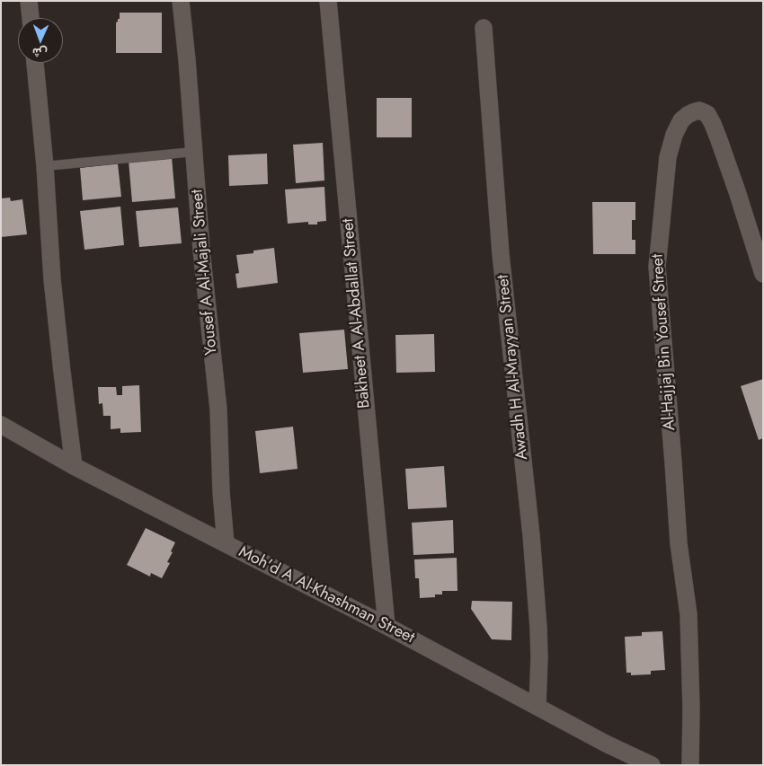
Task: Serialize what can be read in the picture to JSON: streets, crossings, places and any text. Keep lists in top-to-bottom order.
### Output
{
  "streets": {
    "street": [
      "Yousef A Al-Majali Street",
      "Bakheet A Al-Abdallat Street",
      "Al-Hajjaj Bin Yousef Street",
      "Awadh H Al-Mrayyan Street",
      "Moh'd A Al-Khashman Street"
    ]
  },
  "crossings": [
    ["Yousef A Al-Majali Street", "Moh'd A Al-Khashman Street"],
    ["Bakheet A Al-Abdallat Street", "Moh'd A Al-Khashman Street"],
    ["Awadh H Al-Mrayyan Street", "Moh'd A Al-Khashman Street"]
  ],
  "north": "bottom"
}
